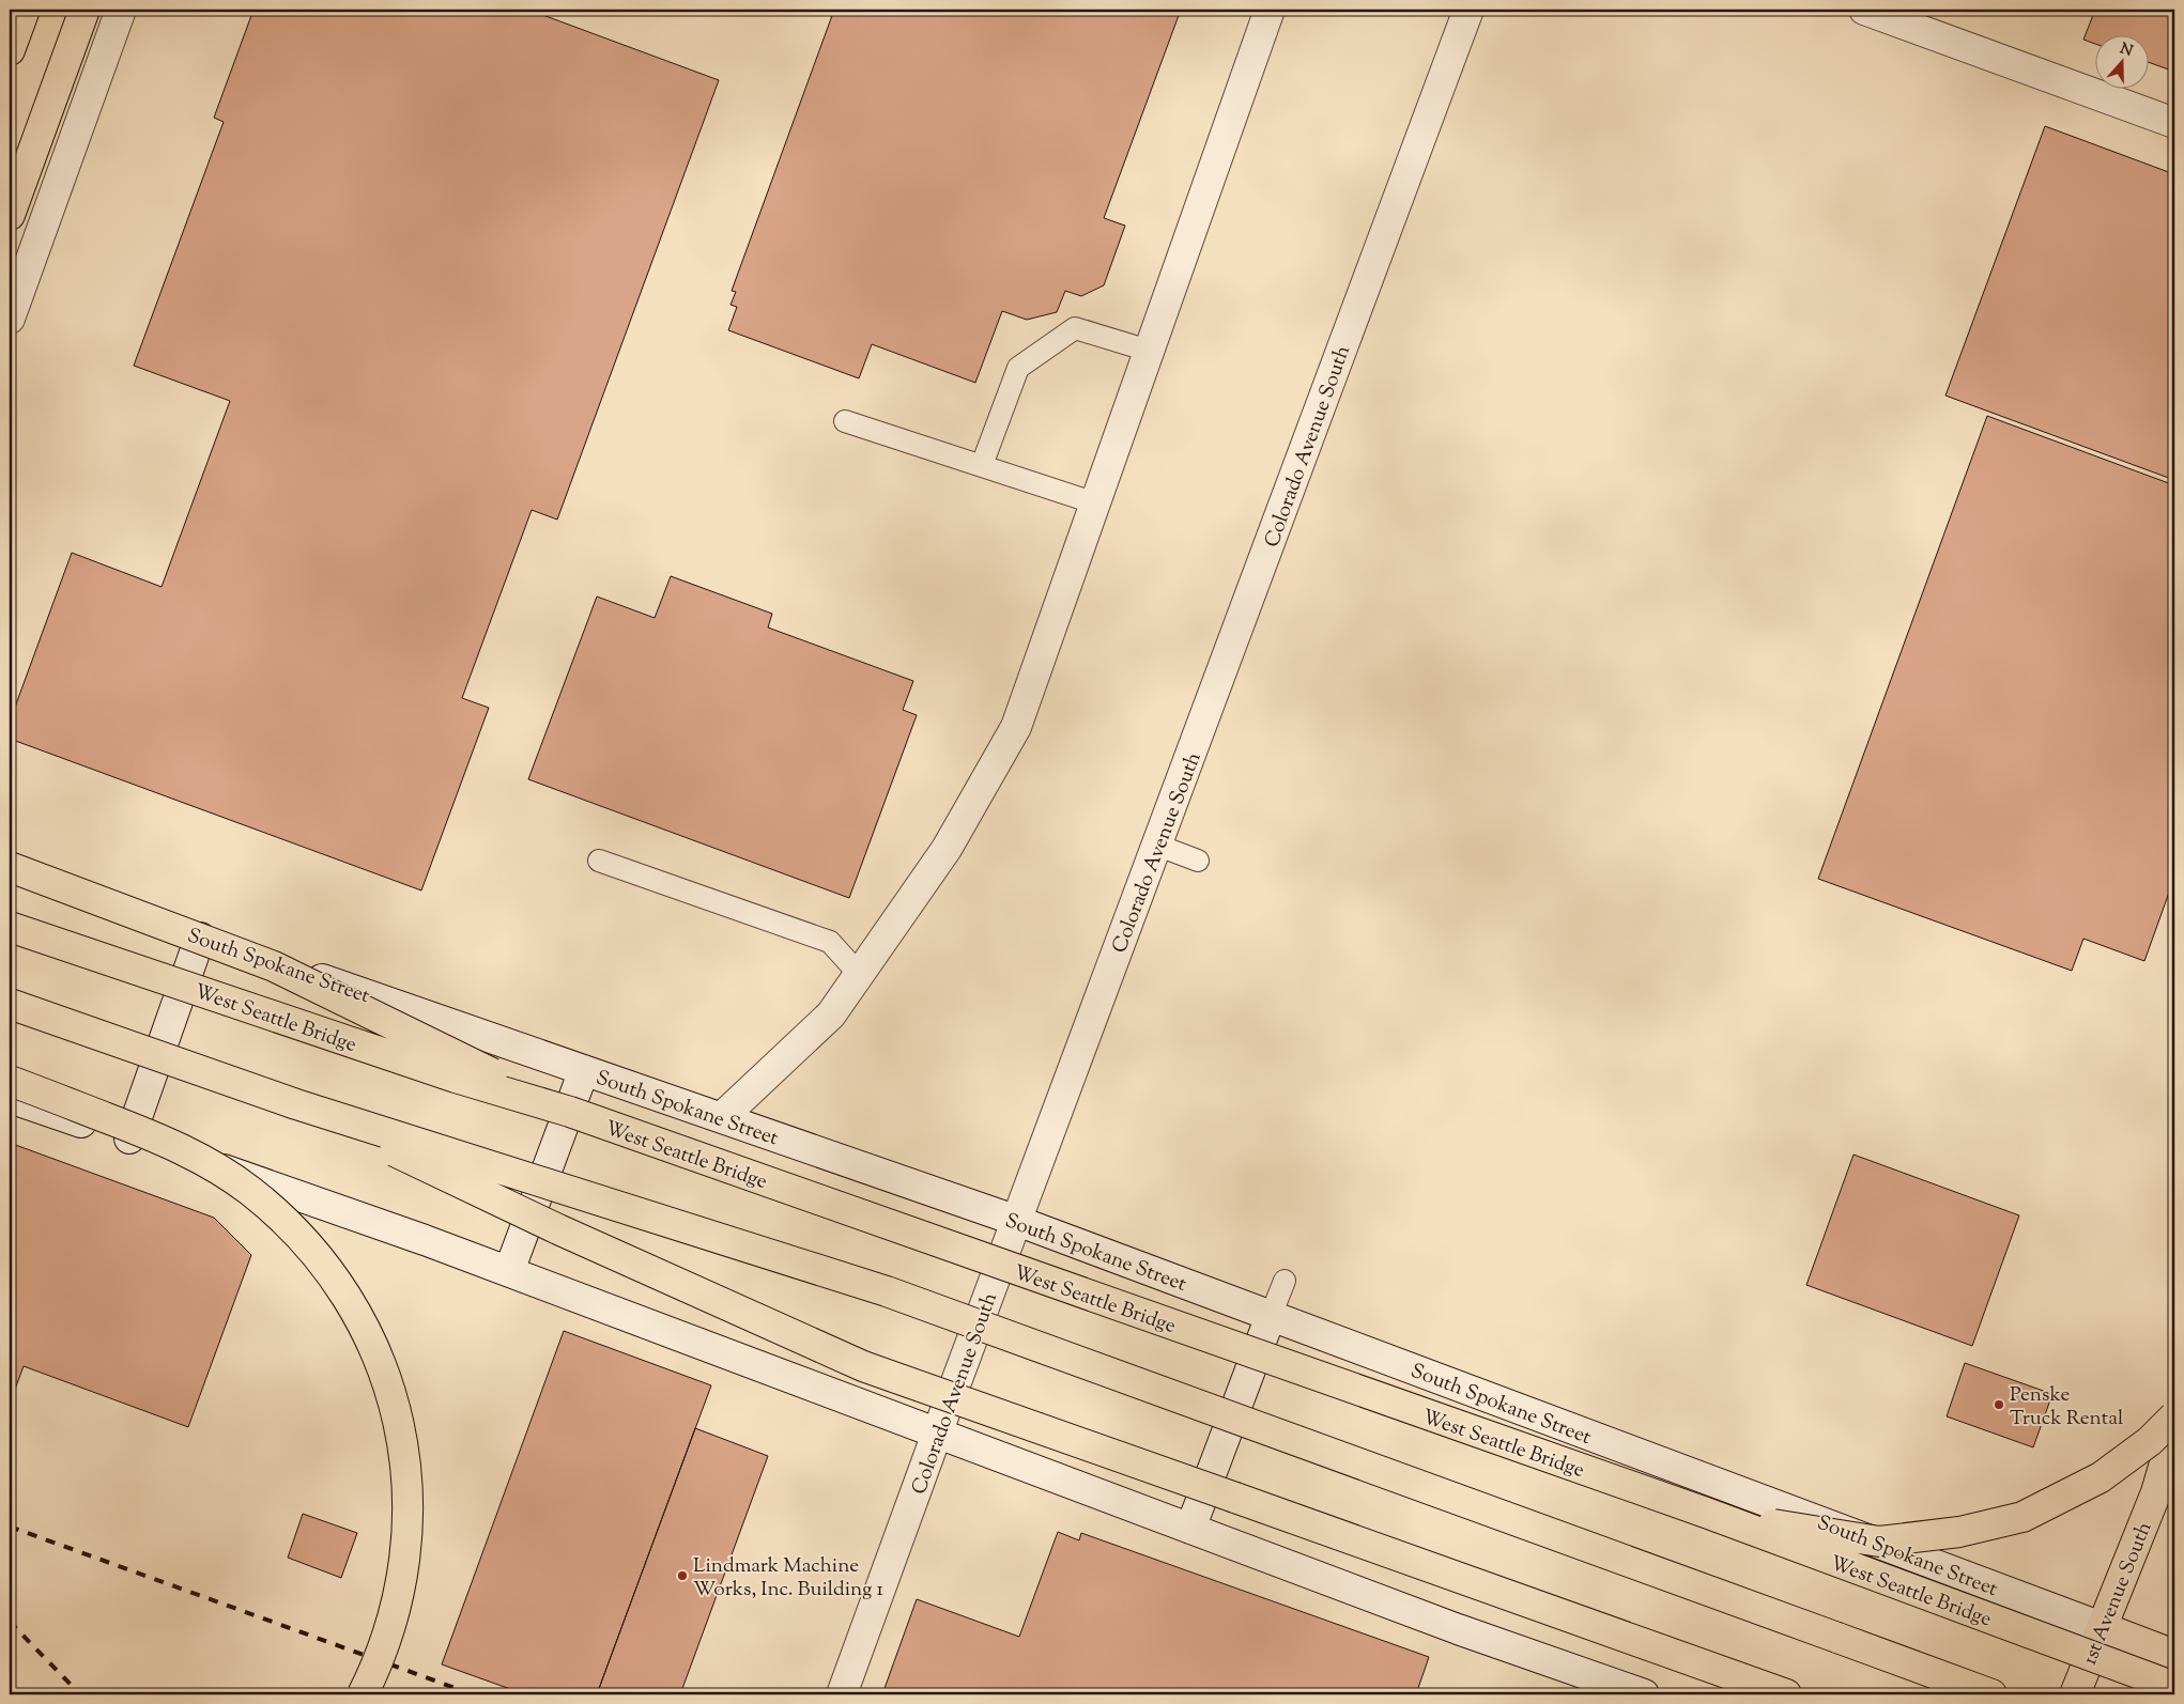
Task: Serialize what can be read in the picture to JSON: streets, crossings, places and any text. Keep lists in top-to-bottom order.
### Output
{
  "streets": {
    "main road": [
      "Colorado Avenue South",
      "South Spokane Street",
      "West Seattle Bridge",
      "1st Avenue South"
    ]
  },
  "crossings": [
    ["Colorado Avenue South", "South Spokane Street"],
    ["South Spokane Street", "1st Avenue South"]
  ],
  "places": ["Penske Truck Rental", "Lindmark Machine Works, Inc. Building 1"],
  "north": "top"
}
